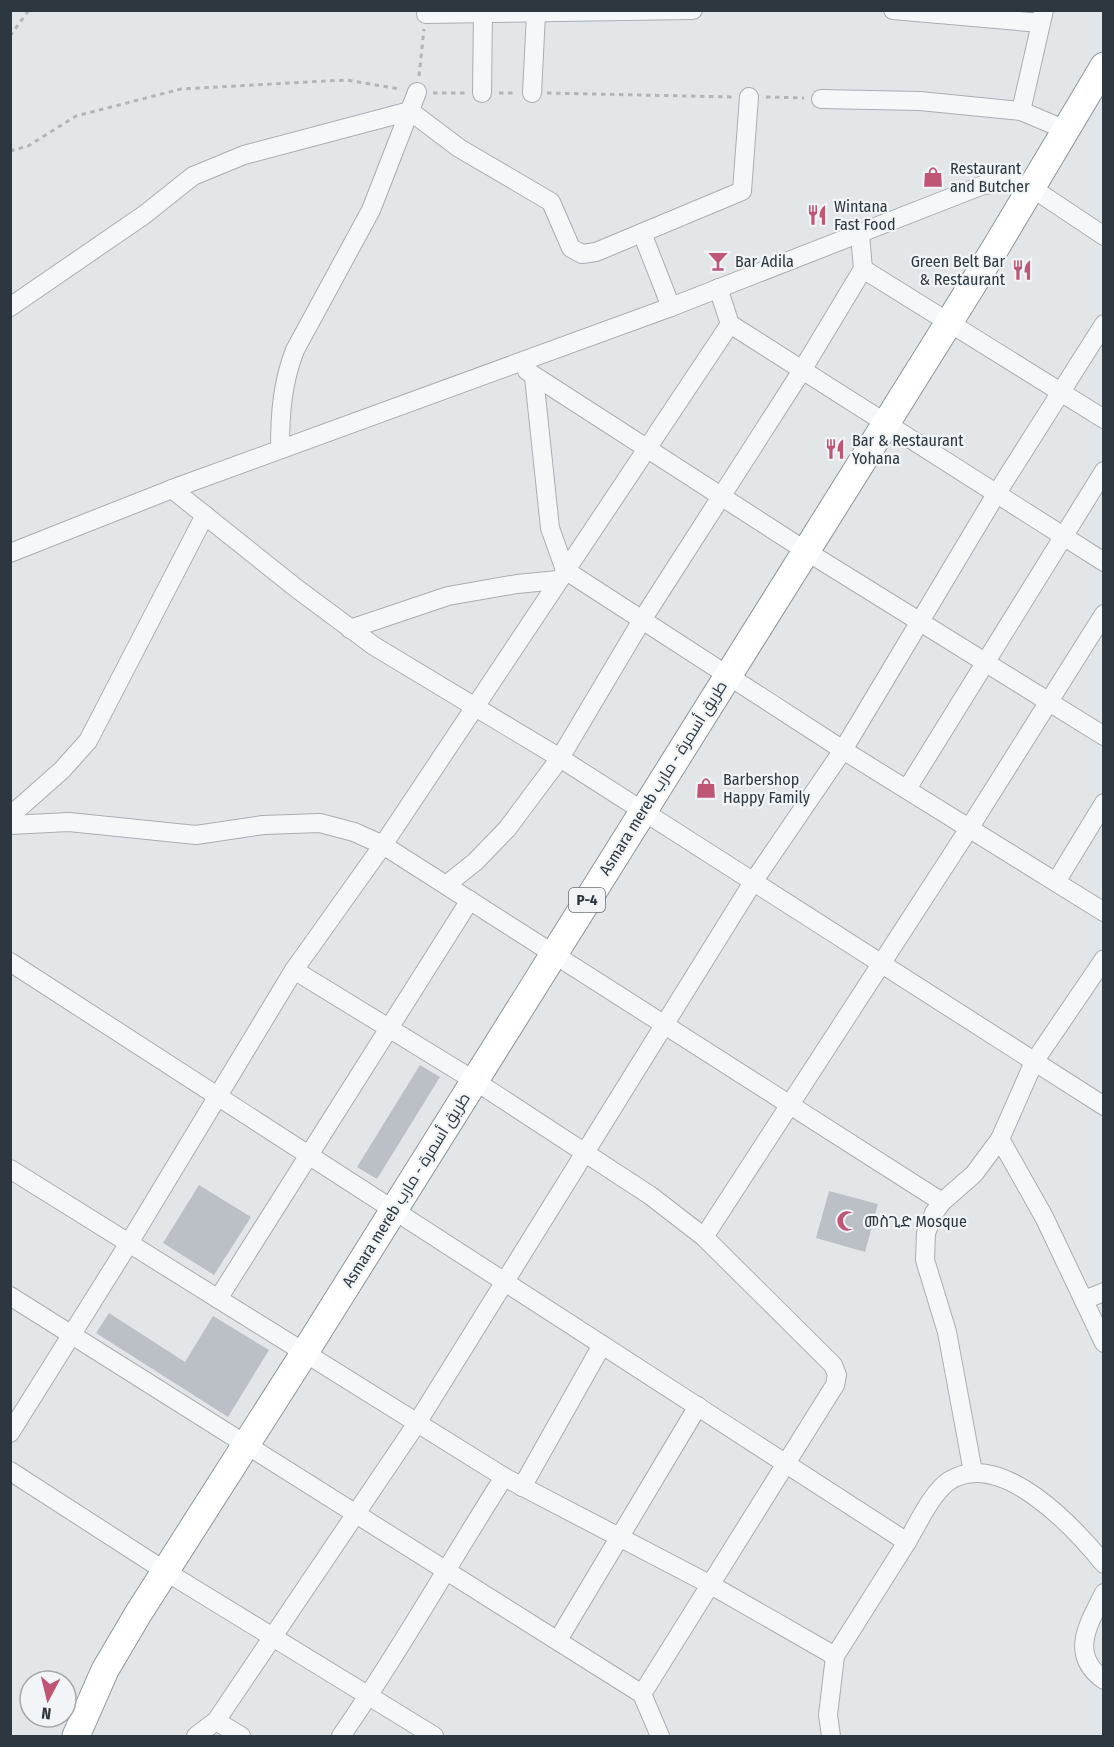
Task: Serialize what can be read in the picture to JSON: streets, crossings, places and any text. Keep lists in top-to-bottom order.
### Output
{
  "streets": {
    "highway": ["Asmara mereb طريق أسمرة - مارب", "P-4"]
  },
  "places": {
    "shop": ["Restaurant and Butcher", "Barbershop Happy Family"],
    "restaurant": ["Wintana Fast Food", "Green Belt Bar & Restaurant", "Bar & Restaurant Yohana"],
    "bar": ["Bar Adila"],
    "mosque": ["መስጊድ Mosque"]
  },
  "north": "bottom"
}
